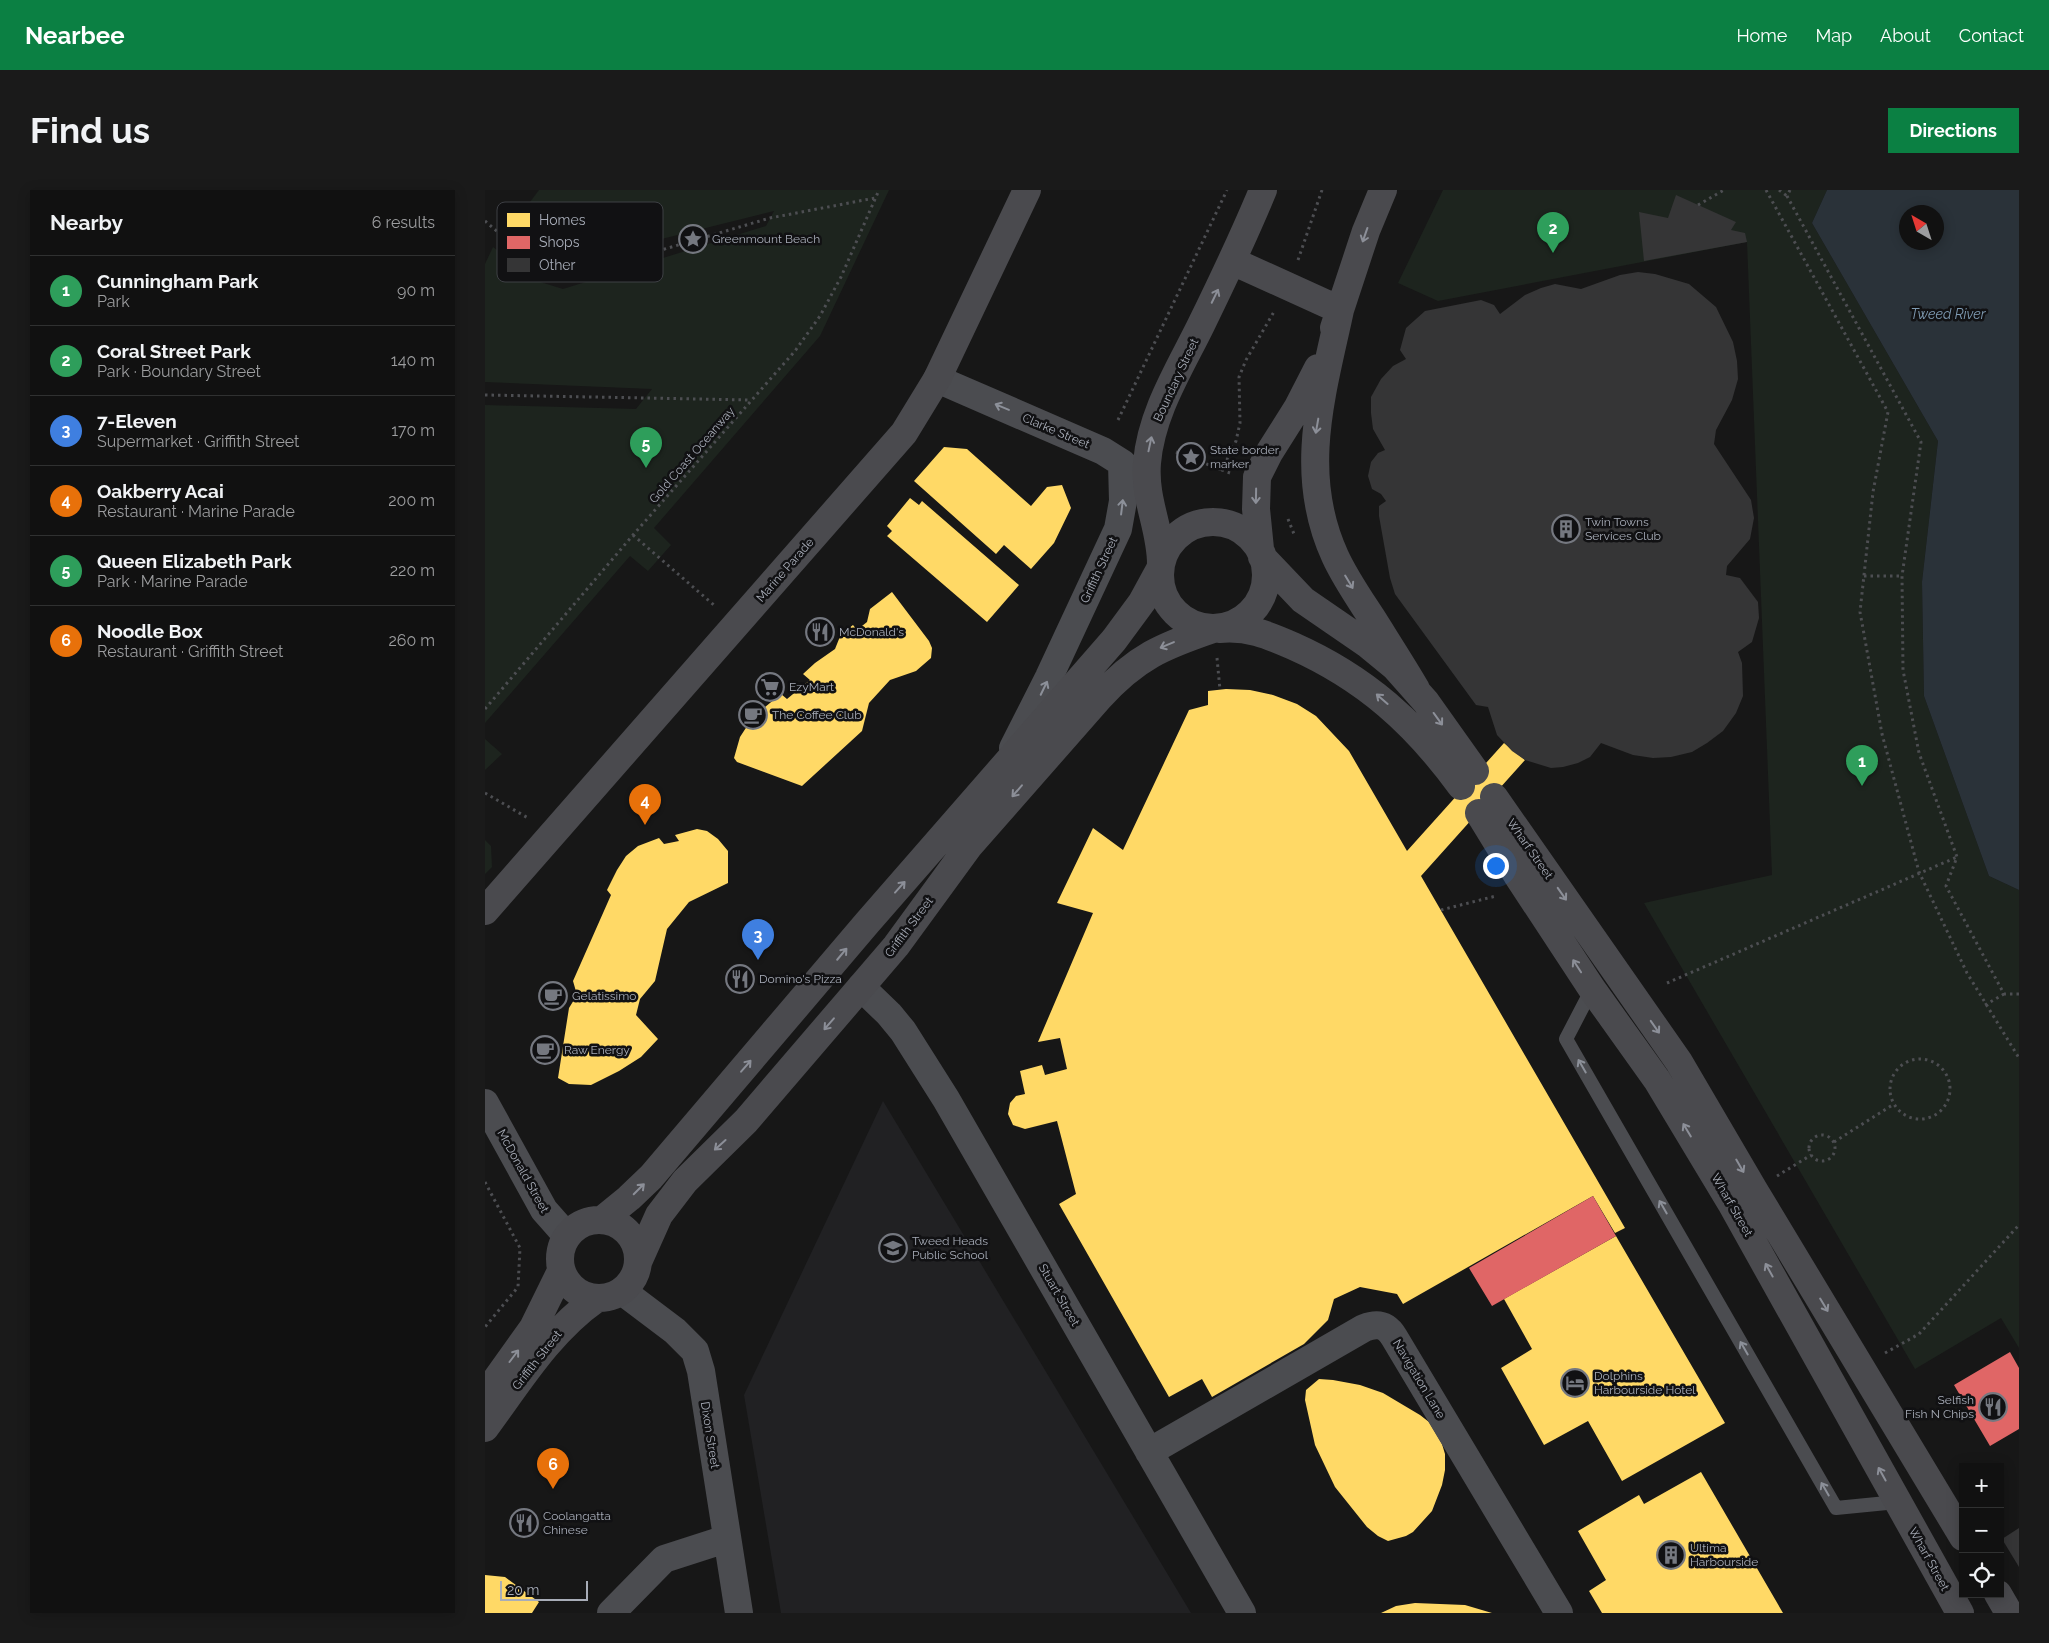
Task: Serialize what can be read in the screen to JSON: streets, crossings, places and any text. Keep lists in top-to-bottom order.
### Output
{
  "streets": {
    "main road": [
      "Boundary Street",
      "Marine Parade",
      "Griffith Street",
      "Wharf Street"
    ],
    "street": [
      "Clarke Street",
      "McDonald Street",
      "Stuart Street",
      "Navigation Lane",
      "Dixon Street"
    ],
    "path": ["Gold Coast Oceanway"]
  },
  "crossings": [
    ["Boundary Street", "Clarke Street"],
    ["Boundary Street", "Griffith Street"],
    ["Clarke Street", "Marine Parade"],
    ["Clarke Street", "Griffith Street"],
    ["Griffith Street", "McDonald Street"],
    ["Griffith Street", "Stuart Street"],
    ["Griffith Street", "Dixon Street"],
    ["McDonald Street", "Dixon Street"],
    ["Stuart Street", "Navigation Lane"]
  ],
  "one_way": ["Clarke Street"],
  "water": ["Tweed River"],
  "places": {
    "place": ["Greenmount Beach", "State border marker"],
    "building": ["Twin Towns Services Club", "Ultima Harbourside"],
    "restaurant": [
      "McDonald's",
      "Domino's Pizza",
      "Selfish Fish N Chips",
      "Coolangatta Chinese"
    ],
    "supermarket": ["EzyMart"],
    "cafe": ["The Coffee Club", "Gelatissimo", "Raw Energy"],
    "school or university": ["Tweed Heads Public School"],
    "hotel": ["Dolphins Harbourside Hotel"]
  },
  "legend": ["Homes", "Shops", "Other"],
  "scale_bar": "20 m",
  "north": "top left",
  "page": {
    "header": "Nearbee",
    "nav": [
      "Home",
      "Map",
      "About",
      "Contact"
    ],
    "buttons": "Directions",
    "title": "Find us",
    "heading": ["Nearby", "6 results"],
    "pins": [
      "2",
      "5",
      "1",
      "4",
      "3",
      "6"
    ],
    "list": [
      {
        "mark": "1",
        "name": "Cunningham Park",
        "note": "Park",
        "value": "90 m"
      },
      {
        "mark": "2",
        "name": "Coral Street Park",
        "note": "Park · Boundary Street",
        "value": "140 m"
      },
      {
        "mark": "3",
        "name": "7-Eleven",
        "note": "Supermarket · Griffith Street",
        "value": "170 m"
      },
      {
        "mark": "4",
        "name": "Oakberry Acai",
        "note": "Restaurant · Marine Parade",
        "value": "200 m"
      },
      {
        "mark": "5",
        "name": "Queen Elizabeth Park",
        "note": "Park · Marine Parade",
        "value": "220 m"
      },
      {
        "mark": "6",
        "name": "Noodle Box",
        "note": "Restaurant · Griffith Street",
        "value": "260 m"
      }
    ],
    "map_buttons": ["+", "−"],
    "scale": "20 m"
  }
}
